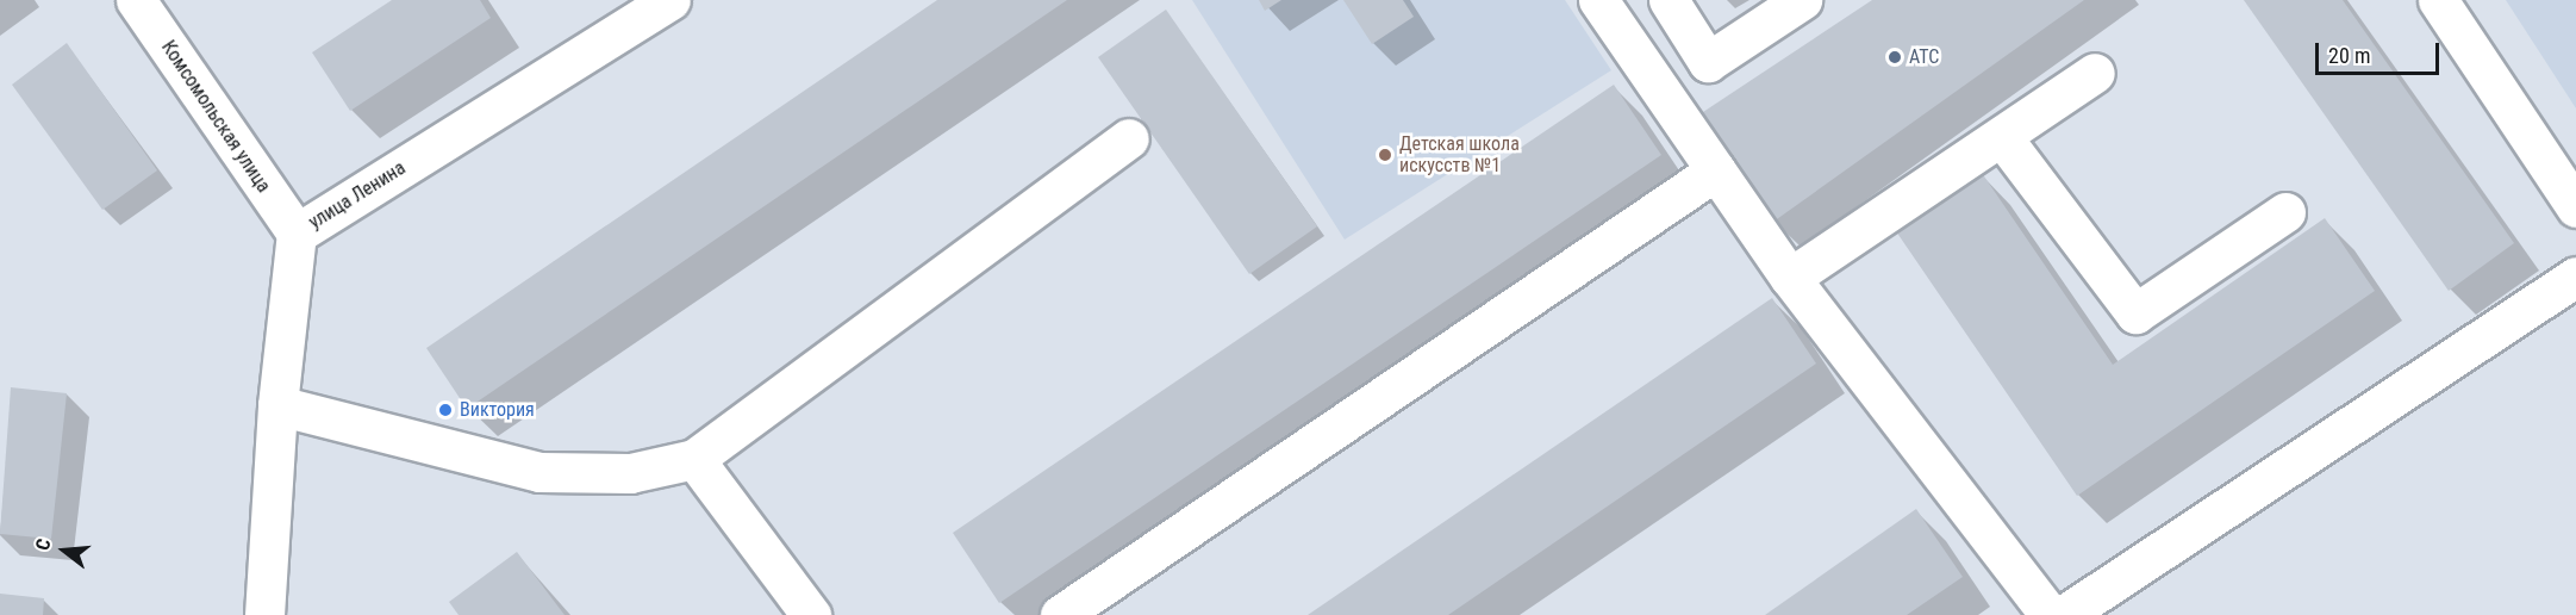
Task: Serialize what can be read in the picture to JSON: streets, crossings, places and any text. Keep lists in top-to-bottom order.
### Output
{
  "streets": {
    "main road": ["Комсомольская улица", "улица Ленина"]
  },
  "crossings": [
    ["Комсомольская улица", "улица Ленина"]
  ],
  "places": ["АТС", "Детская школа искусств №1", "Виктория"],
  "scale_bar": "20 m",
  "north": "left"
}
